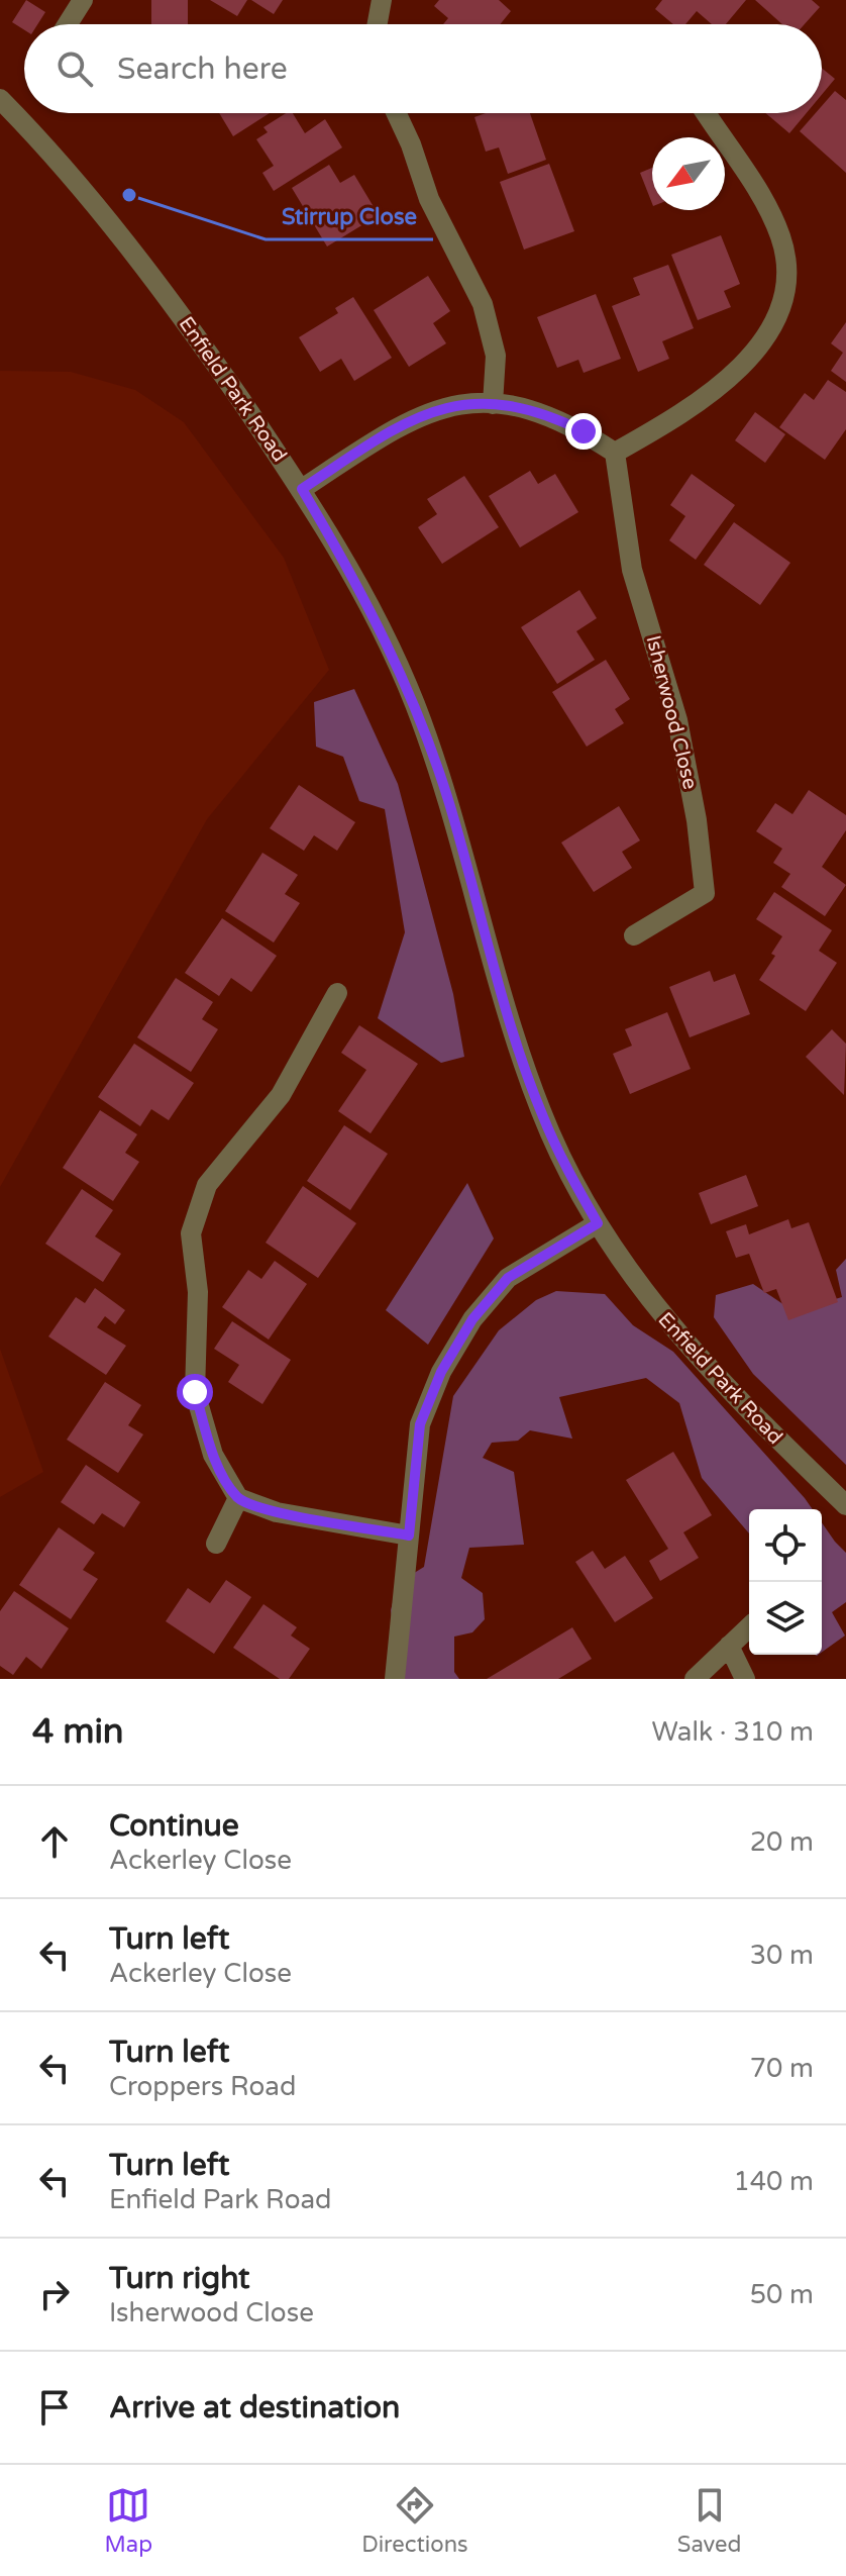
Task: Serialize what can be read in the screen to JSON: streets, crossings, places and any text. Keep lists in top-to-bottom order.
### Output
{
  "streets": {
    "street": ["Enfield Park Road", "Isherwood Close"]
  },
  "places": ["Stirrup Close"],
  "north": "bottom left",
  "page": {
    "search": "Search here",
    "heading": ["4 min", "Walk · 310 m"],
    "list": [
      ["Continue", "Ackerley Close", "20 m"],
      ["Turn left", "Ackerley Close", "30 m"],
      ["Turn left", "Croppers Road", "70 m"],
      ["Turn left", "Enfield Park Road", "140 m"],
      ["Turn right", "Isherwood Close", "50 m"],
      "Arrive at destination"
    ],
    "nav": ["Map", "Directions", "Saved"]
  }
}
